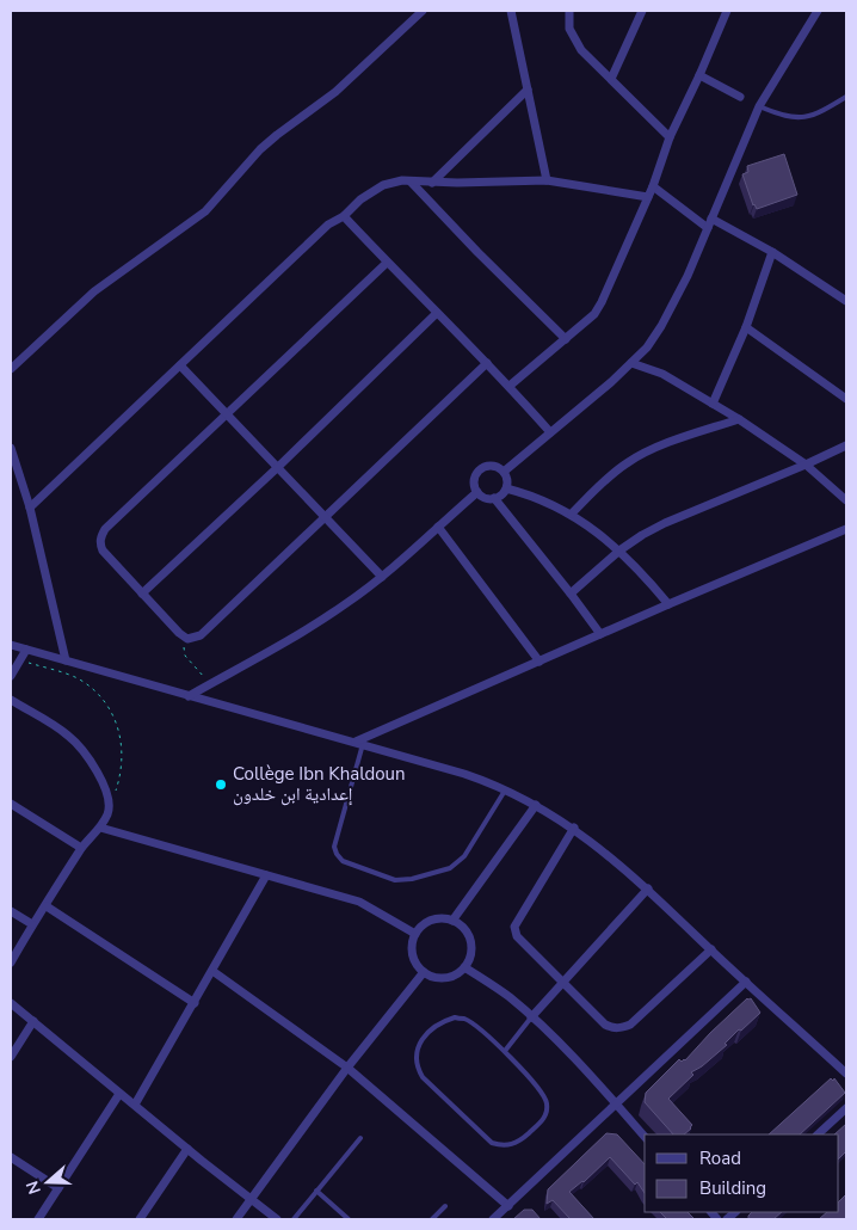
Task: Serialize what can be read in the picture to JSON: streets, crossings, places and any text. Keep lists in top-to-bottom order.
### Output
{
  "places": ["Collège Ibn Khaldoun إعدادية ابن خلدون"],
  "legend": ["Road", "Building"],
  "north": "left"
}
